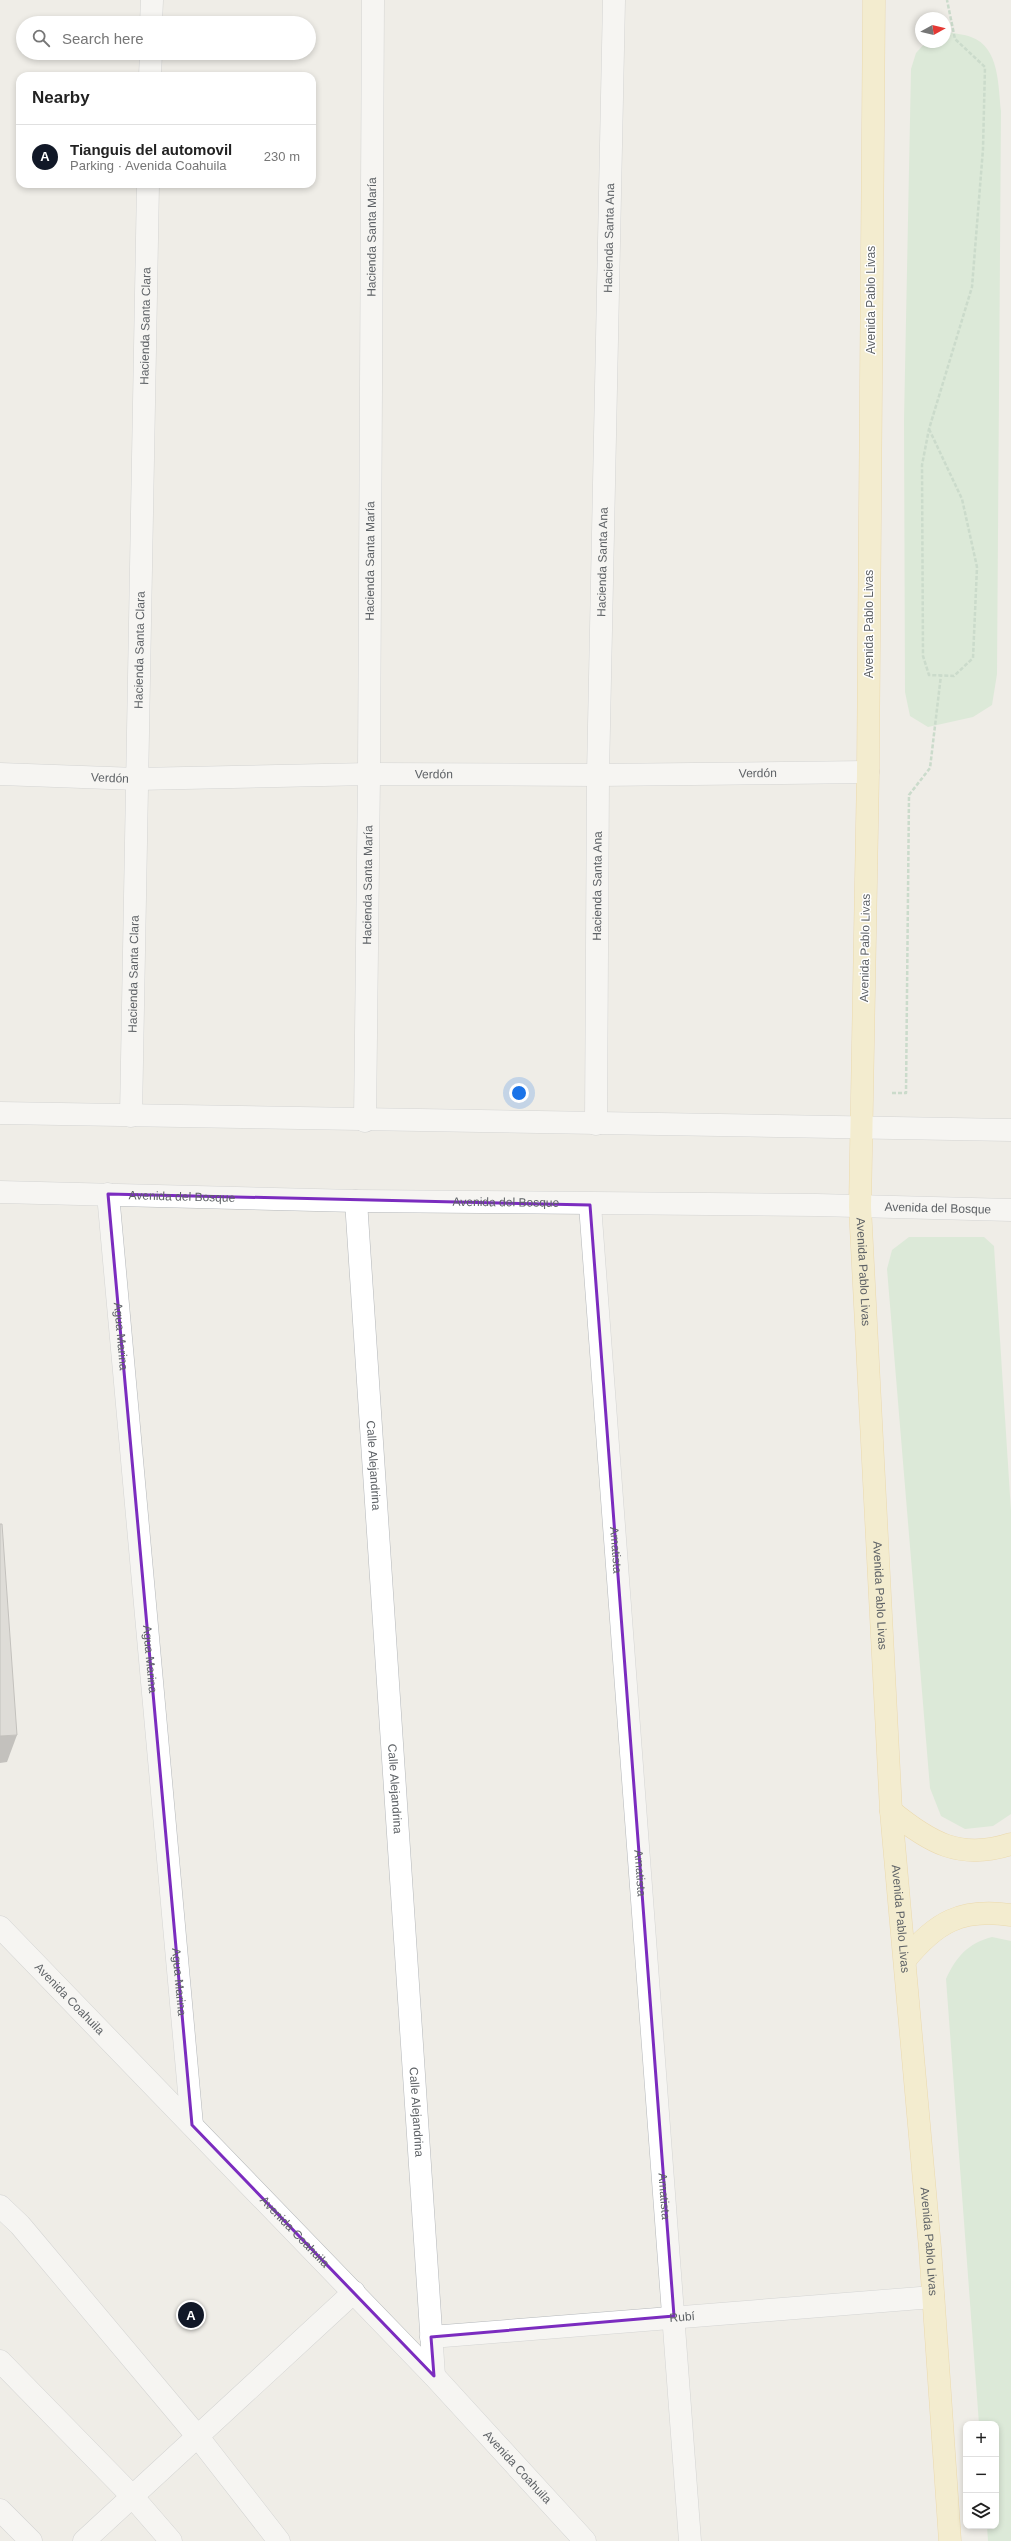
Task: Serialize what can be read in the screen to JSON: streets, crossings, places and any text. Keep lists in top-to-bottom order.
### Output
{
  "streets": {
    "main road": ["Avenida Pablo Livas"],
    "street": [
      "Hacienda Santa María",
      "Hacienda Santa Ana",
      "Hacienda Santa Clara",
      "Verdón",
      "Avenida del Bosque",
      "Agua Marina",
      "Calle Alejandrina",
      "Amatista",
      "Avenida Coahuila",
      "Rubí"
    ]
  },
  "crossings": [
    ["Hacienda Santa María", "Verdón"],
    ["Hacienda Santa Ana", "Verdón"],
    ["Avenida Pablo Livas", "Verdón"],
    ["Avenida Pablo Livas", "Avenida del Bosque"],
    ["Avenida Pablo Livas", "Rubí"],
    ["Hacienda Santa Clara", "Verdón"],
    ["Avenida del Bosque", "Agua Marina"],
    ["Avenida del Bosque", "Calle Alejandrina"],
    ["Avenida del Bosque", "Amatista"],
    ["Agua Marina", "Avenida Coahuila"],
    ["Calle Alejandrina", "Avenida Coahuila"],
    ["Calle Alejandrina", "Rubí"],
    ["Amatista", "Rubí"]
  ],
  "north": "right",
  "page": {
    "search": "Search here",
    "heading": "Nearby",
    "list": [
      {
        "mark": "A",
        "name": "Tianguis del automovil",
        "note": "Parking · Avenida Coahuila",
        "value": "230 m"
      }
    ],
    "pins": "A",
    "map_buttons": ["+", "−"]
  }
}
